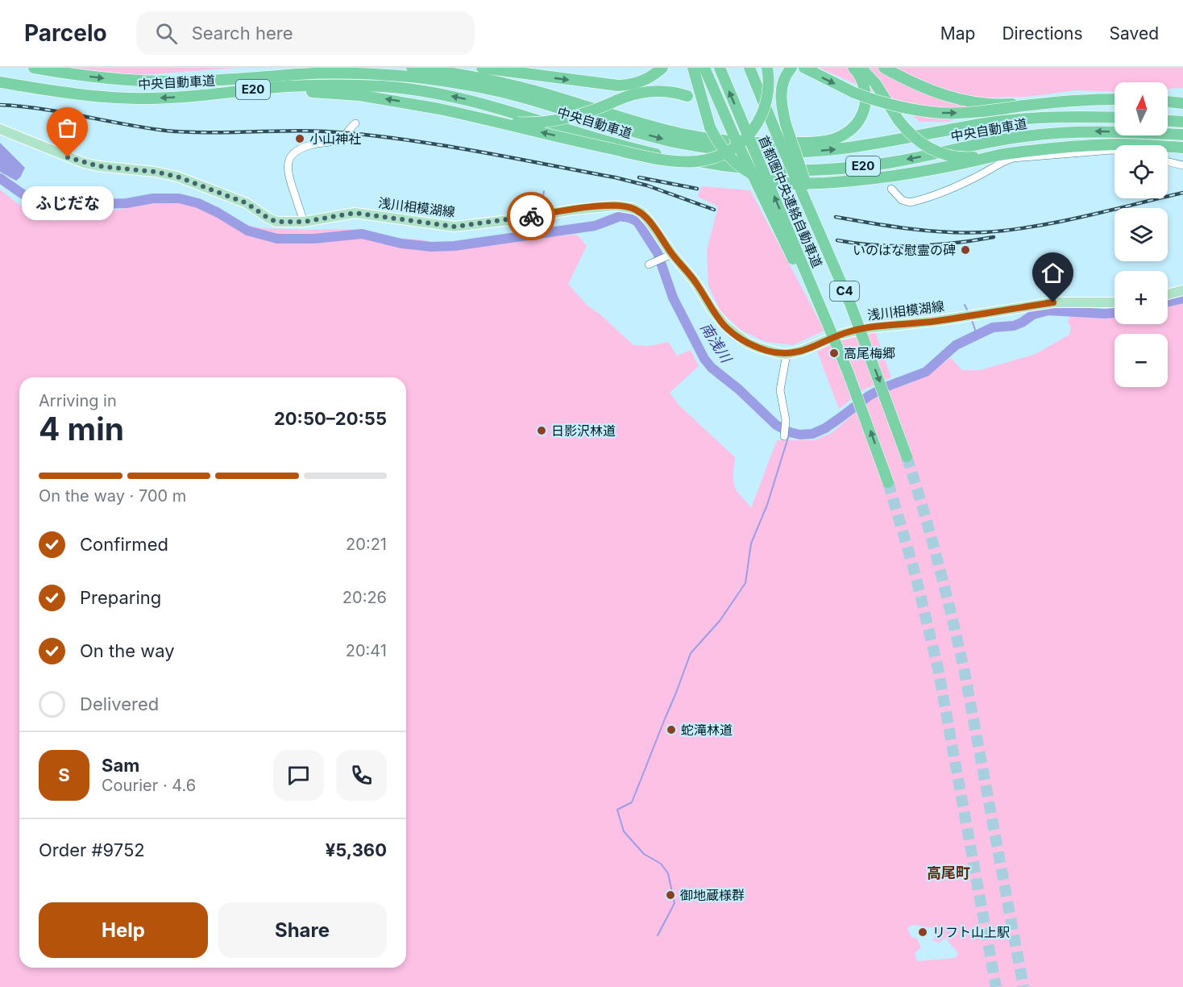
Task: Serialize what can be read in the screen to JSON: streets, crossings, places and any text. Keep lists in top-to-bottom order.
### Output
{
  "streets": {
    "highway": [
      "中央自動車道",
      "E20",
      "首都圏中央連絡自動車道",
      "C4"
    ],
    "main road": ["浅川相模湖線"]
  },
  "districts": ["高尾町"],
  "water": ["南浅川"],
  "places": [
    "小山神社",
    "ふじだな",
    "いのはな慰霊の碑",
    "高尾梅郷",
    "日影沢林道",
    "蛇滝林道",
    "御地蔵様群",
    "リフト山上駅"
  ],
  "north": "top",
  "page": {
    "header": "Parcelo",
    "search": "Search here",
    "nav": ["Map", "Directions", "Saved"],
    "map_buttons": ["+", "−"],
    "bubble": "ふじだな",
    "heading": ["4 min", "Arriving in", "20:50–20:55"],
    "panel": [
      "Sam",
      "Courier · 4.6",
      "Order #9752",
      "¥5,360"
    ],
    "bar": "On the way · 700 m",
    "list": [
      ["Confirmed", "20:21"],
      ["Preparing", "20:26"],
      ["On the way", "20:41"],
      "Delivered"
    ],
    "round": "S",
    "buttons": ["Help", "Share"]
  }
}
